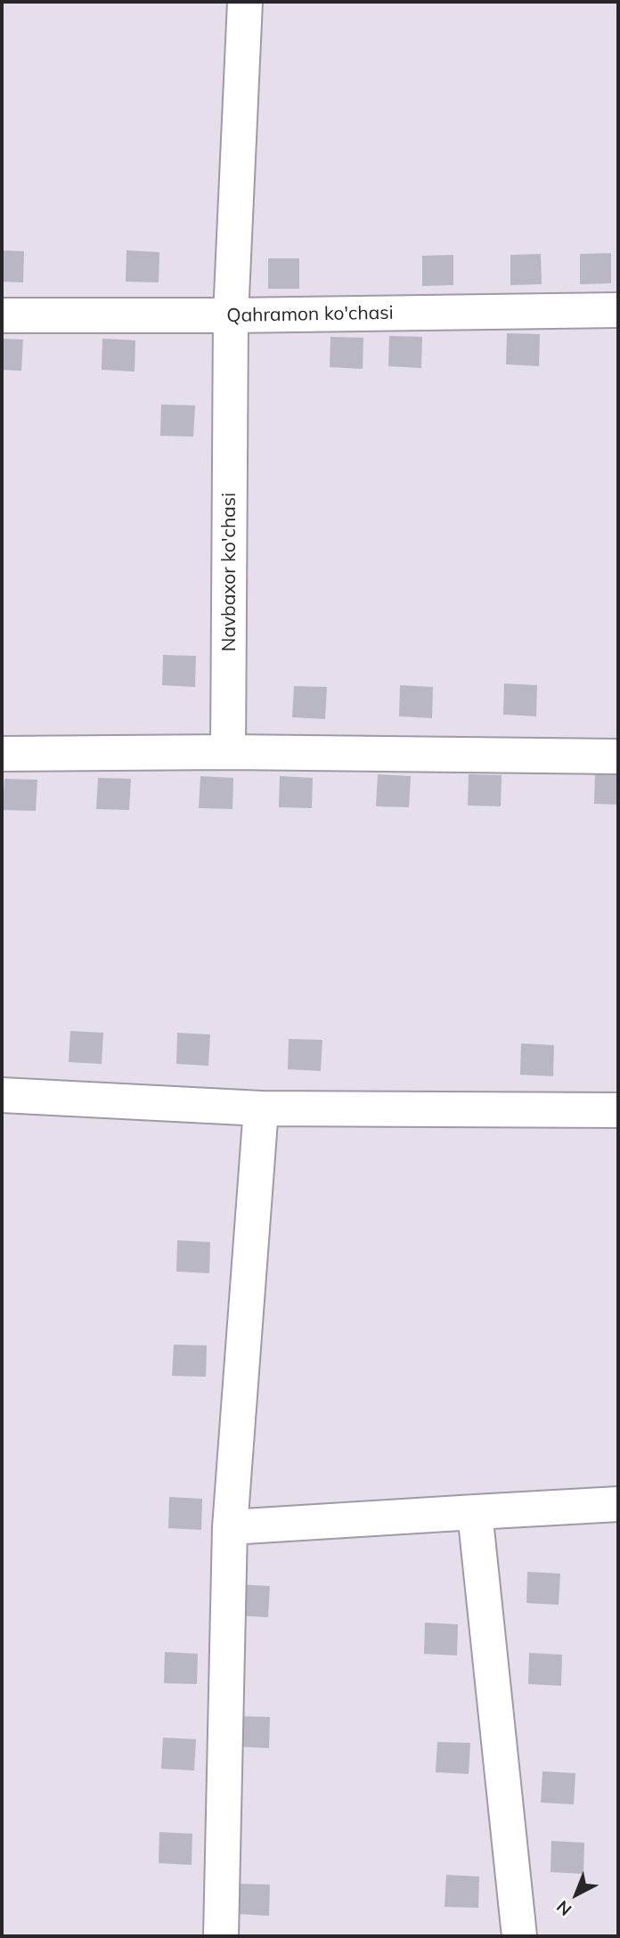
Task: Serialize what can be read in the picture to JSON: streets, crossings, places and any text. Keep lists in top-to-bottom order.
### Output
{
  "streets": {
    "street": ["Qahramon ko'chasi", "Navbaxor ko'chasi"]
  },
  "crossings": [
    ["Qahramon ko'chasi", "Navbaxor ko'chasi"]
  ],
  "north": "bottom left"
}
